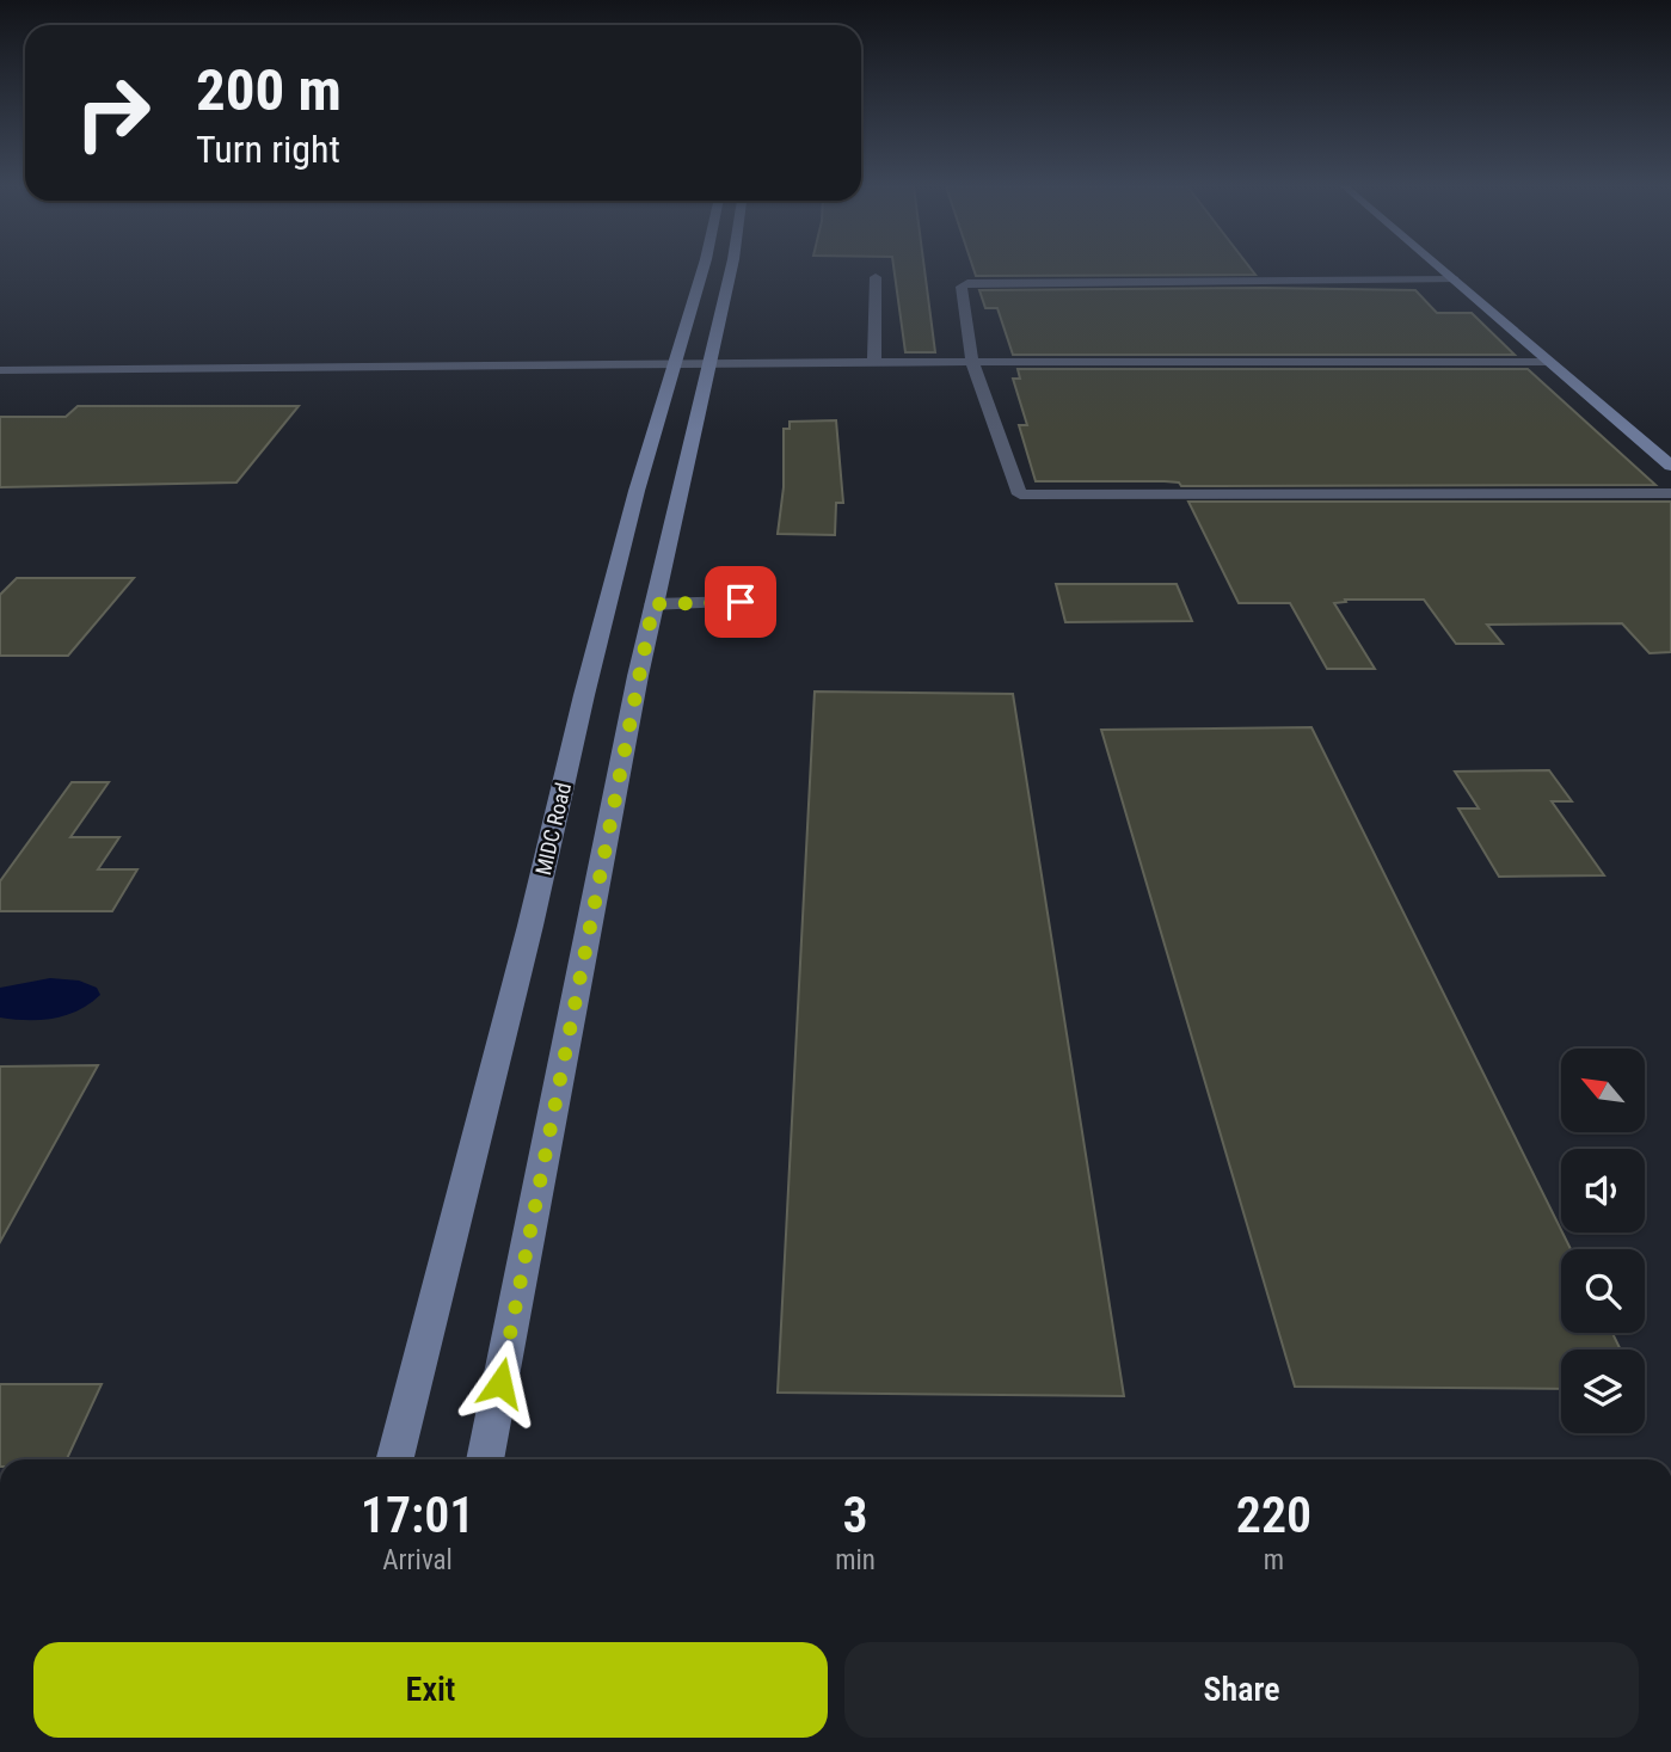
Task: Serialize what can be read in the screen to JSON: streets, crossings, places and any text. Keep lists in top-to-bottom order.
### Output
{
  "streets": {
    "main road": ["MIDC Road"]
  },
  "north": "top left",
  "page": {
    "turn": ["200 m", "Turn right"],
    "eta": [
      "17:01",
      "Arrival",
      "3",
      "min",
      "220",
      "m"
    ],
    "buttons": ["Exit", "Share"]
  }
}
